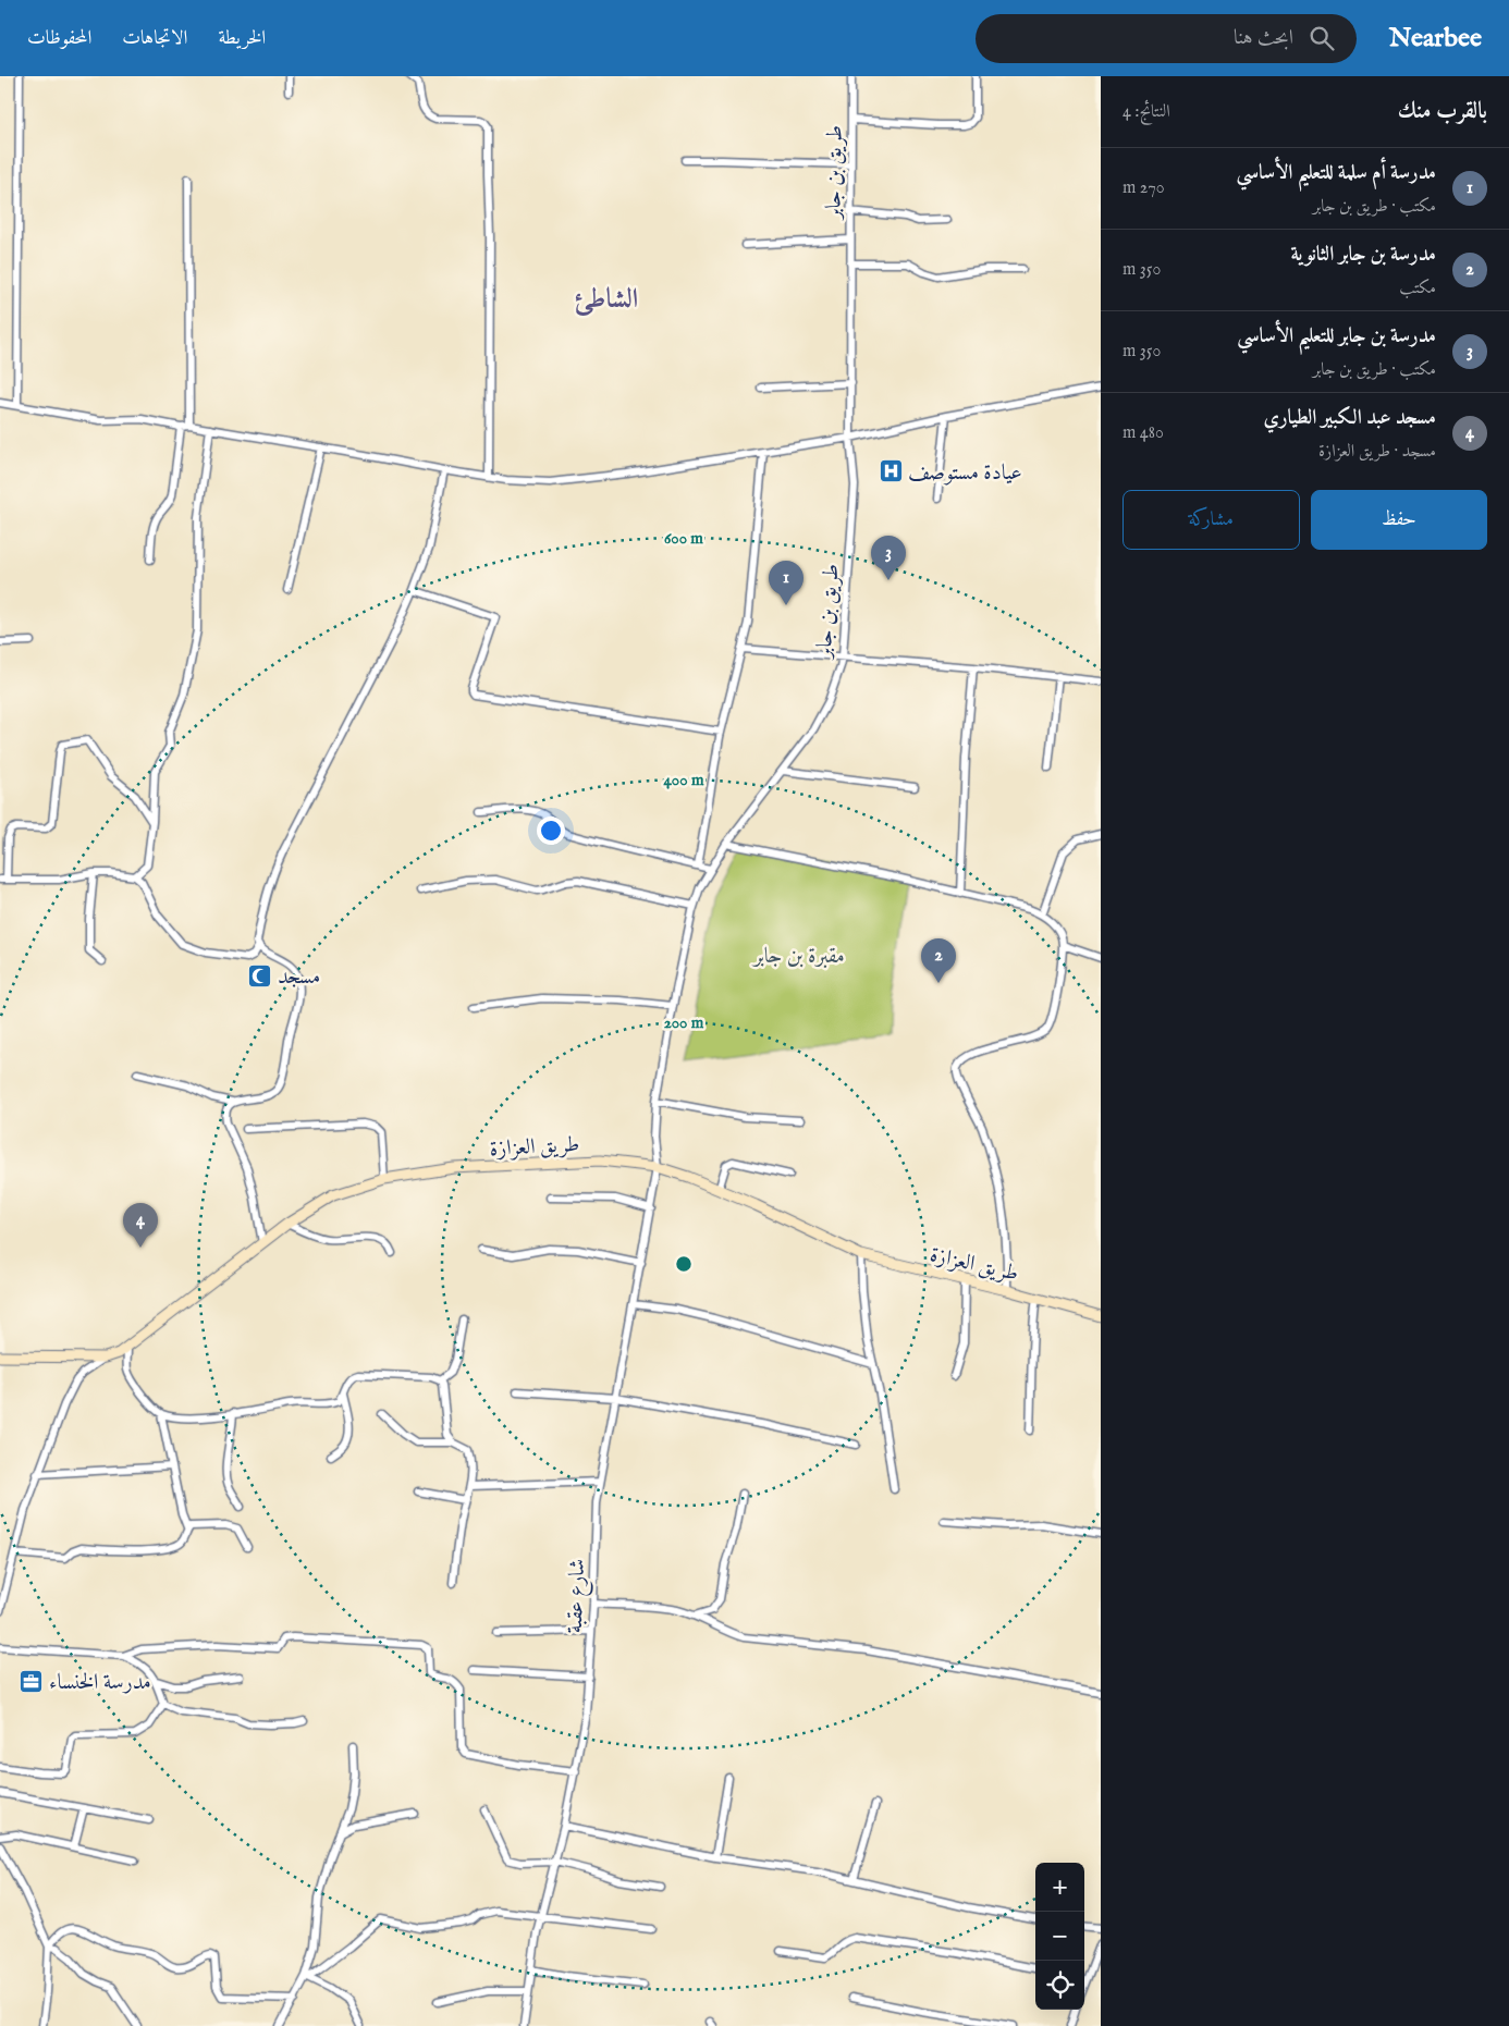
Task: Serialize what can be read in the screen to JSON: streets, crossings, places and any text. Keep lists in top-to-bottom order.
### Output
{
  "streets": {
    "street": ["طريق بن جابر", "طريق العزازة", "شارع عقبة"]
  },
  "crossings": [
    ["طريق بن جابر", "طريق العزازة"],
    ["طريق بن جابر", "شارع عقبة"],
    ["طريق العزازة", "شارع عقبة"]
  ],
  "districts": ["الشاطئ"],
  "parks": ["مقبرة بن جابر"],
  "places": {
    "hospital": ["عيادة مستوصف"],
    "mosque": ["مسجد"],
    "office": ["مدرسة الخنساء"]
  },
  "page": {
    "header": "Nearbee",
    "search": "ابحث هنا",
    "nav": ["الخريطة", "الاتجاهات", "المحفوظات"],
    "heading": ["بالقرب منك", "النتائج: 4"],
    "list": [
      {
        "mark": "1",
        "name": "مدرسة أم سلمة للتعليم الأساسي",
        "note": "مكتب · طريق بن جابر",
        "value": "270 m"
      },
      {
        "mark": "2",
        "name": "مدرسة بن جابر الثانوية",
        "note": "مكتب",
        "value": "350 m"
      },
      {
        "mark": "3",
        "name": "مدرسة بن جابر للتعليم الأساسي",
        "note": "مكتب · طريق بن جابر",
        "value": "350 m"
      },
      {
        "mark": "4",
        "name": "مسجد عبد الكبير الطياري",
        "note": "مسجد · طريق العزازة",
        "value": "480 m"
      }
    ],
    "buttons": ["حفظ", "مشاركة"],
    "pins": [
      "3",
      "1",
      "2",
      "4"
    ],
    "map_buttons": ["+", "−"]
  },
  "rings": ["600 m", "400 m", "200 m"]
}
